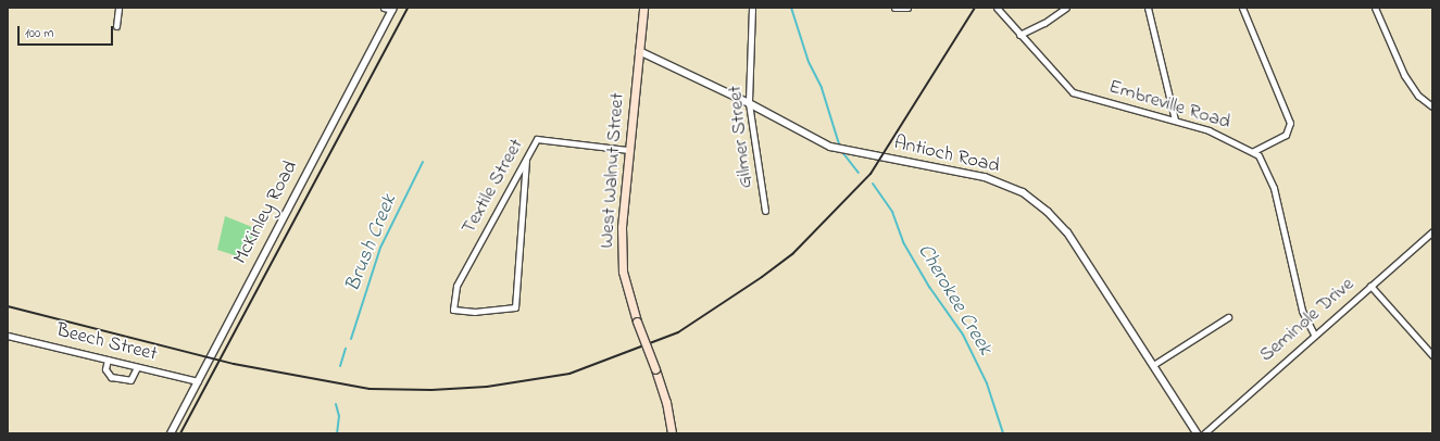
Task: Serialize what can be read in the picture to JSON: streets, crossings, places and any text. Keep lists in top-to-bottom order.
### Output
{
  "streets": {
    "main road": ["West Walnut Street"],
    "street": [
      "Embreville Road",
      "Gilmer Street",
      "Antioch Road",
      "Textile Street",
      "McKinley Road",
      "Seminole Drive",
      "Beech Street"
    ]
  },
  "crossings": [
    ["Embreville Road", "Seminole Drive"],
    ["Gilmer Street", "Antioch Road"],
    ["Antioch Road", "West Walnut Street"],
    ["West Walnut Street", "Textile Street"],
    ["McKinley Road", "Beech Street"]
  ],
  "water": ["Brush Creek", "Cherokee Creek"],
  "scale_bar": "100 m"
}
